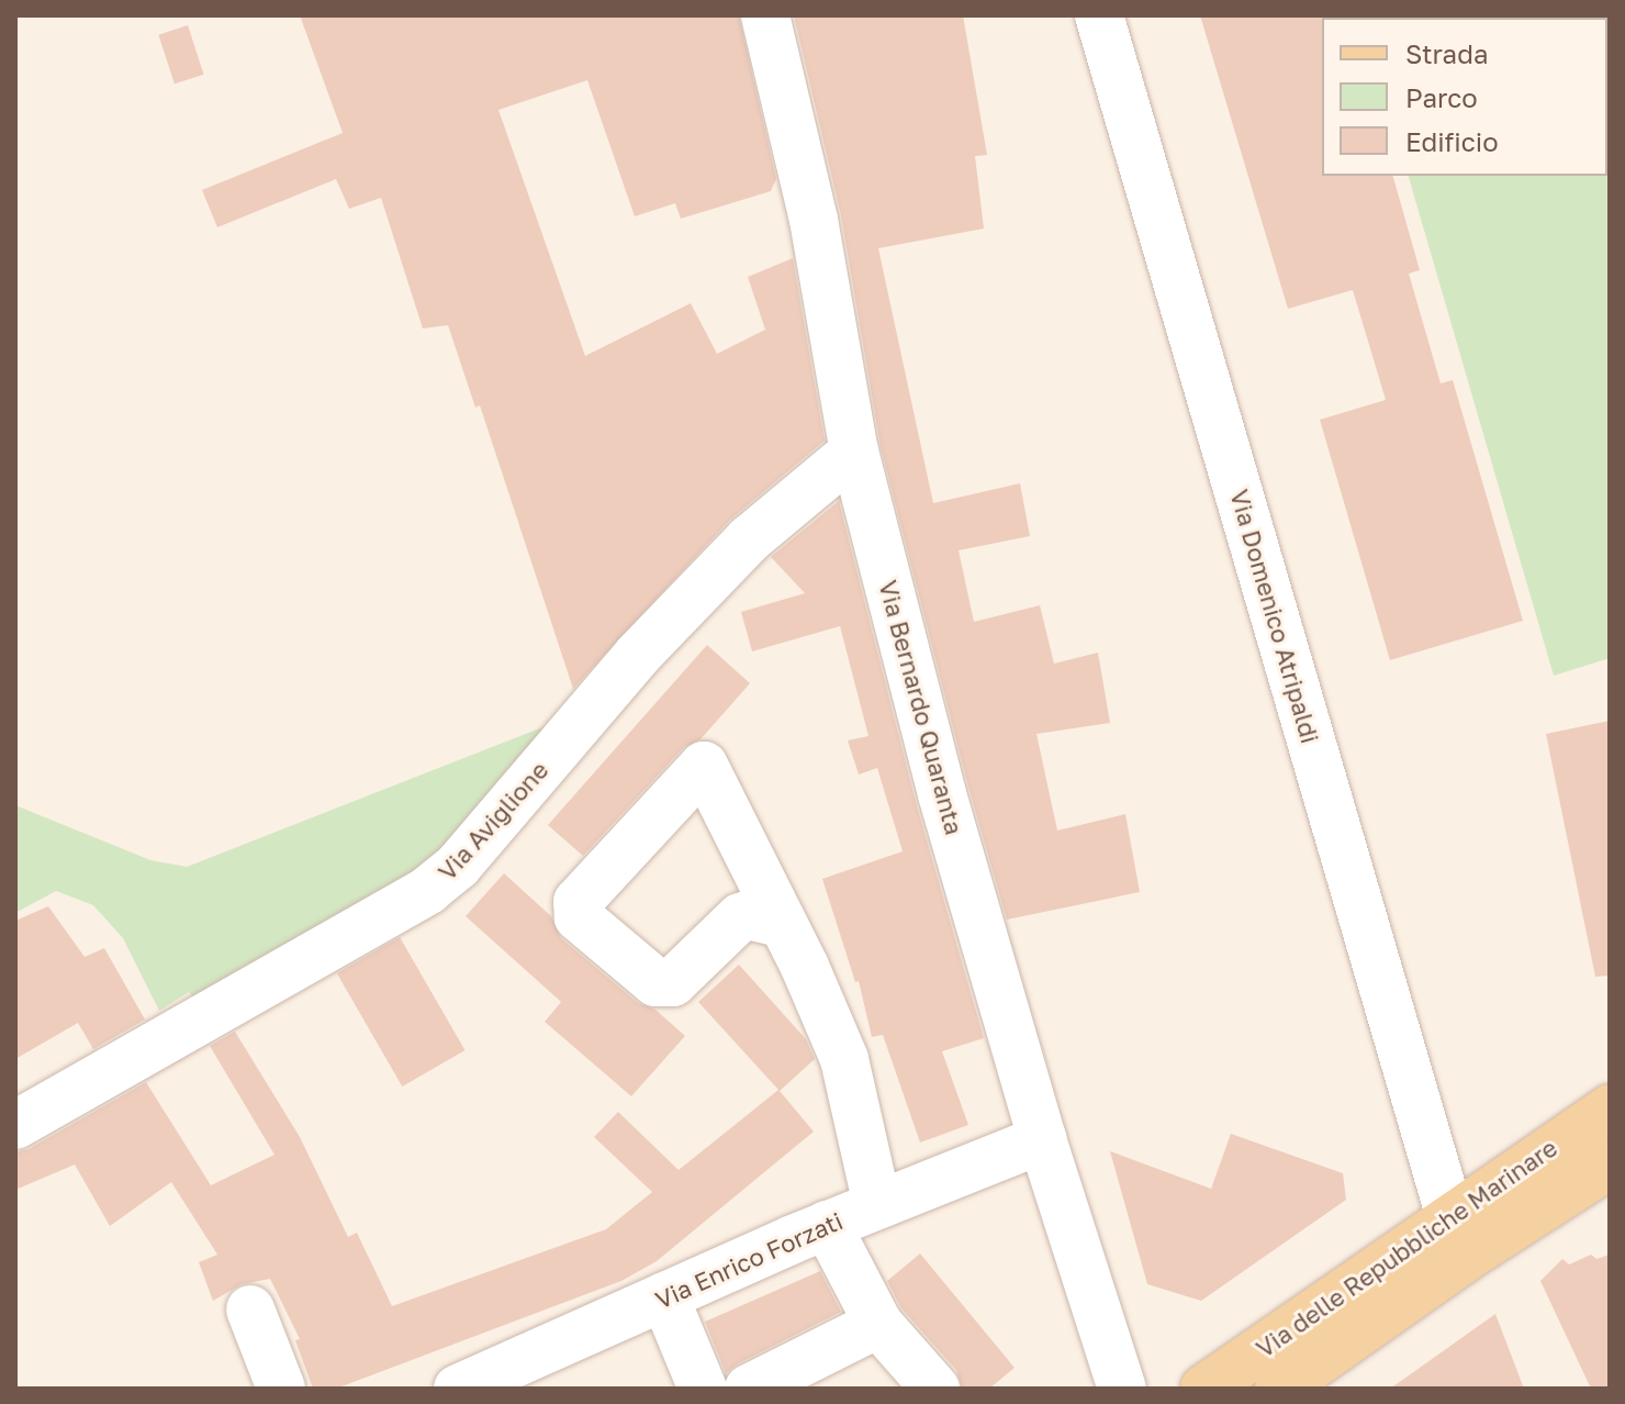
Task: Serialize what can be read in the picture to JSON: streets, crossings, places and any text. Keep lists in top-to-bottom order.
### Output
{
  "streets": {
    "main road": ["Via delle Repubbliche Marinare"],
    "street": [
      "Via Domenico Atripaldi",
      "Via Bernardo Quaranta",
      "Via Aviglione",
      "Via Enrico Forzati"
    ]
  },
  "crossings": [
    ["Via Domenico Atripaldi", "Via delle Repubbliche Marinare"],
    ["Via Bernardo Quaranta", "Via Aviglione"],
    ["Via Bernardo Quaranta", "Via Enrico Forzati"]
  ],
  "legend": ["Strada", "Parco", "Edificio"]
}
